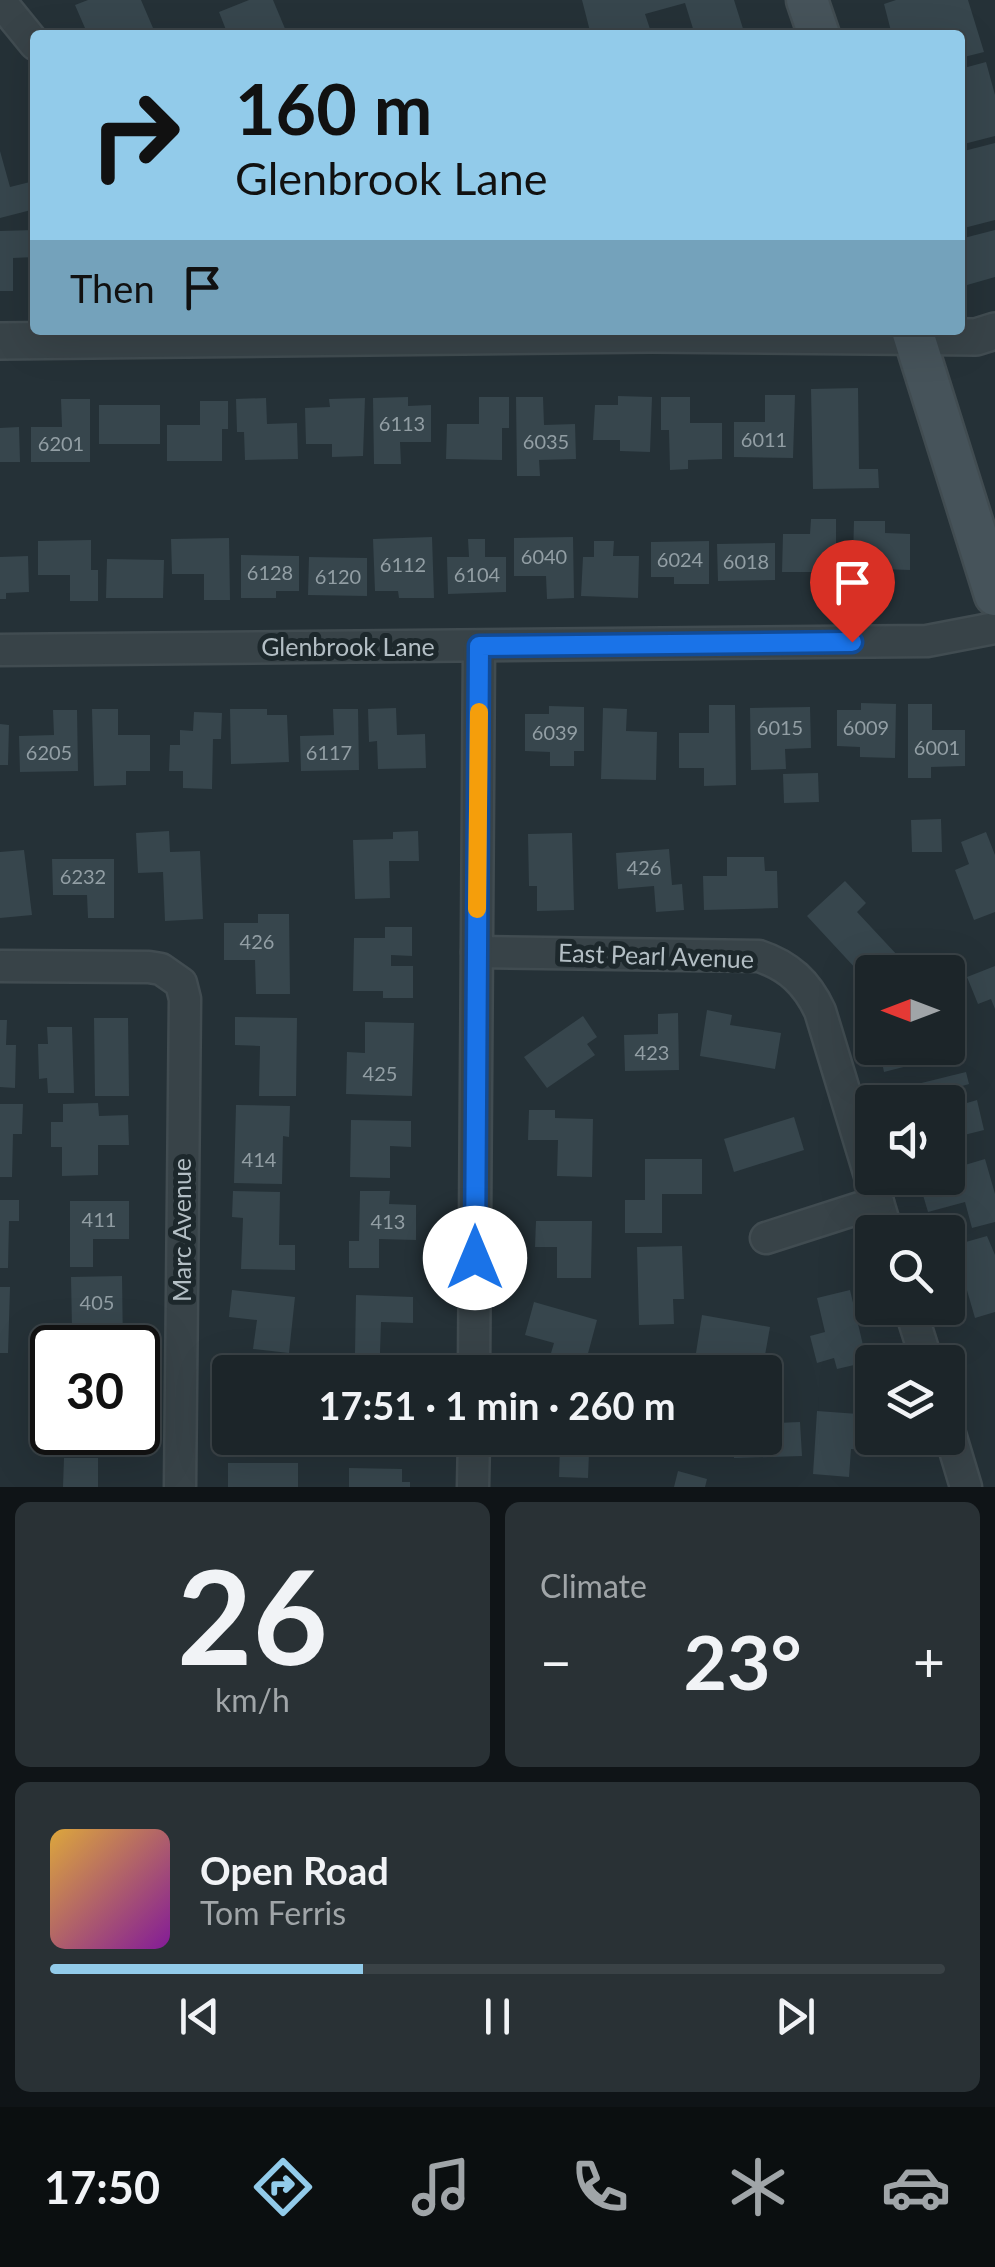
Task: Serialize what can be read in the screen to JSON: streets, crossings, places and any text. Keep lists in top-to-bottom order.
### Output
{
  "streets": {
    "street": ["Glenbrook Lane", "East Pearl Avenue", "Marc Avenue"]
  },
  "house_numbers": [
    "6113",
    "6011",
    "6035",
    "6201",
    "6040",
    "6024",
    "6018",
    "6112",
    "6128",
    "6104",
    "6120",
    "6015",
    "6009",
    "6039",
    "6001",
    "6205",
    "6117",
    "426",
    "6232",
    "426",
    "423",
    "425",
    "414",
    "411",
    "413",
    "405"
  ],
  "north": "left",
  "page": {
    "turn": ["160 m", "Glenbrook Lane"],
    "then": "Then",
    "limit": "30",
    "trip": "17:51 · 1 min · 260 m",
    "tile": [
      ["26", "km/h"],
      "Climate"
    ],
    "heat": ["−", "23°", "+"],
    "song": ["Open Road", "Tom Ferris"],
    "tabs": "17:50"
  }
}
